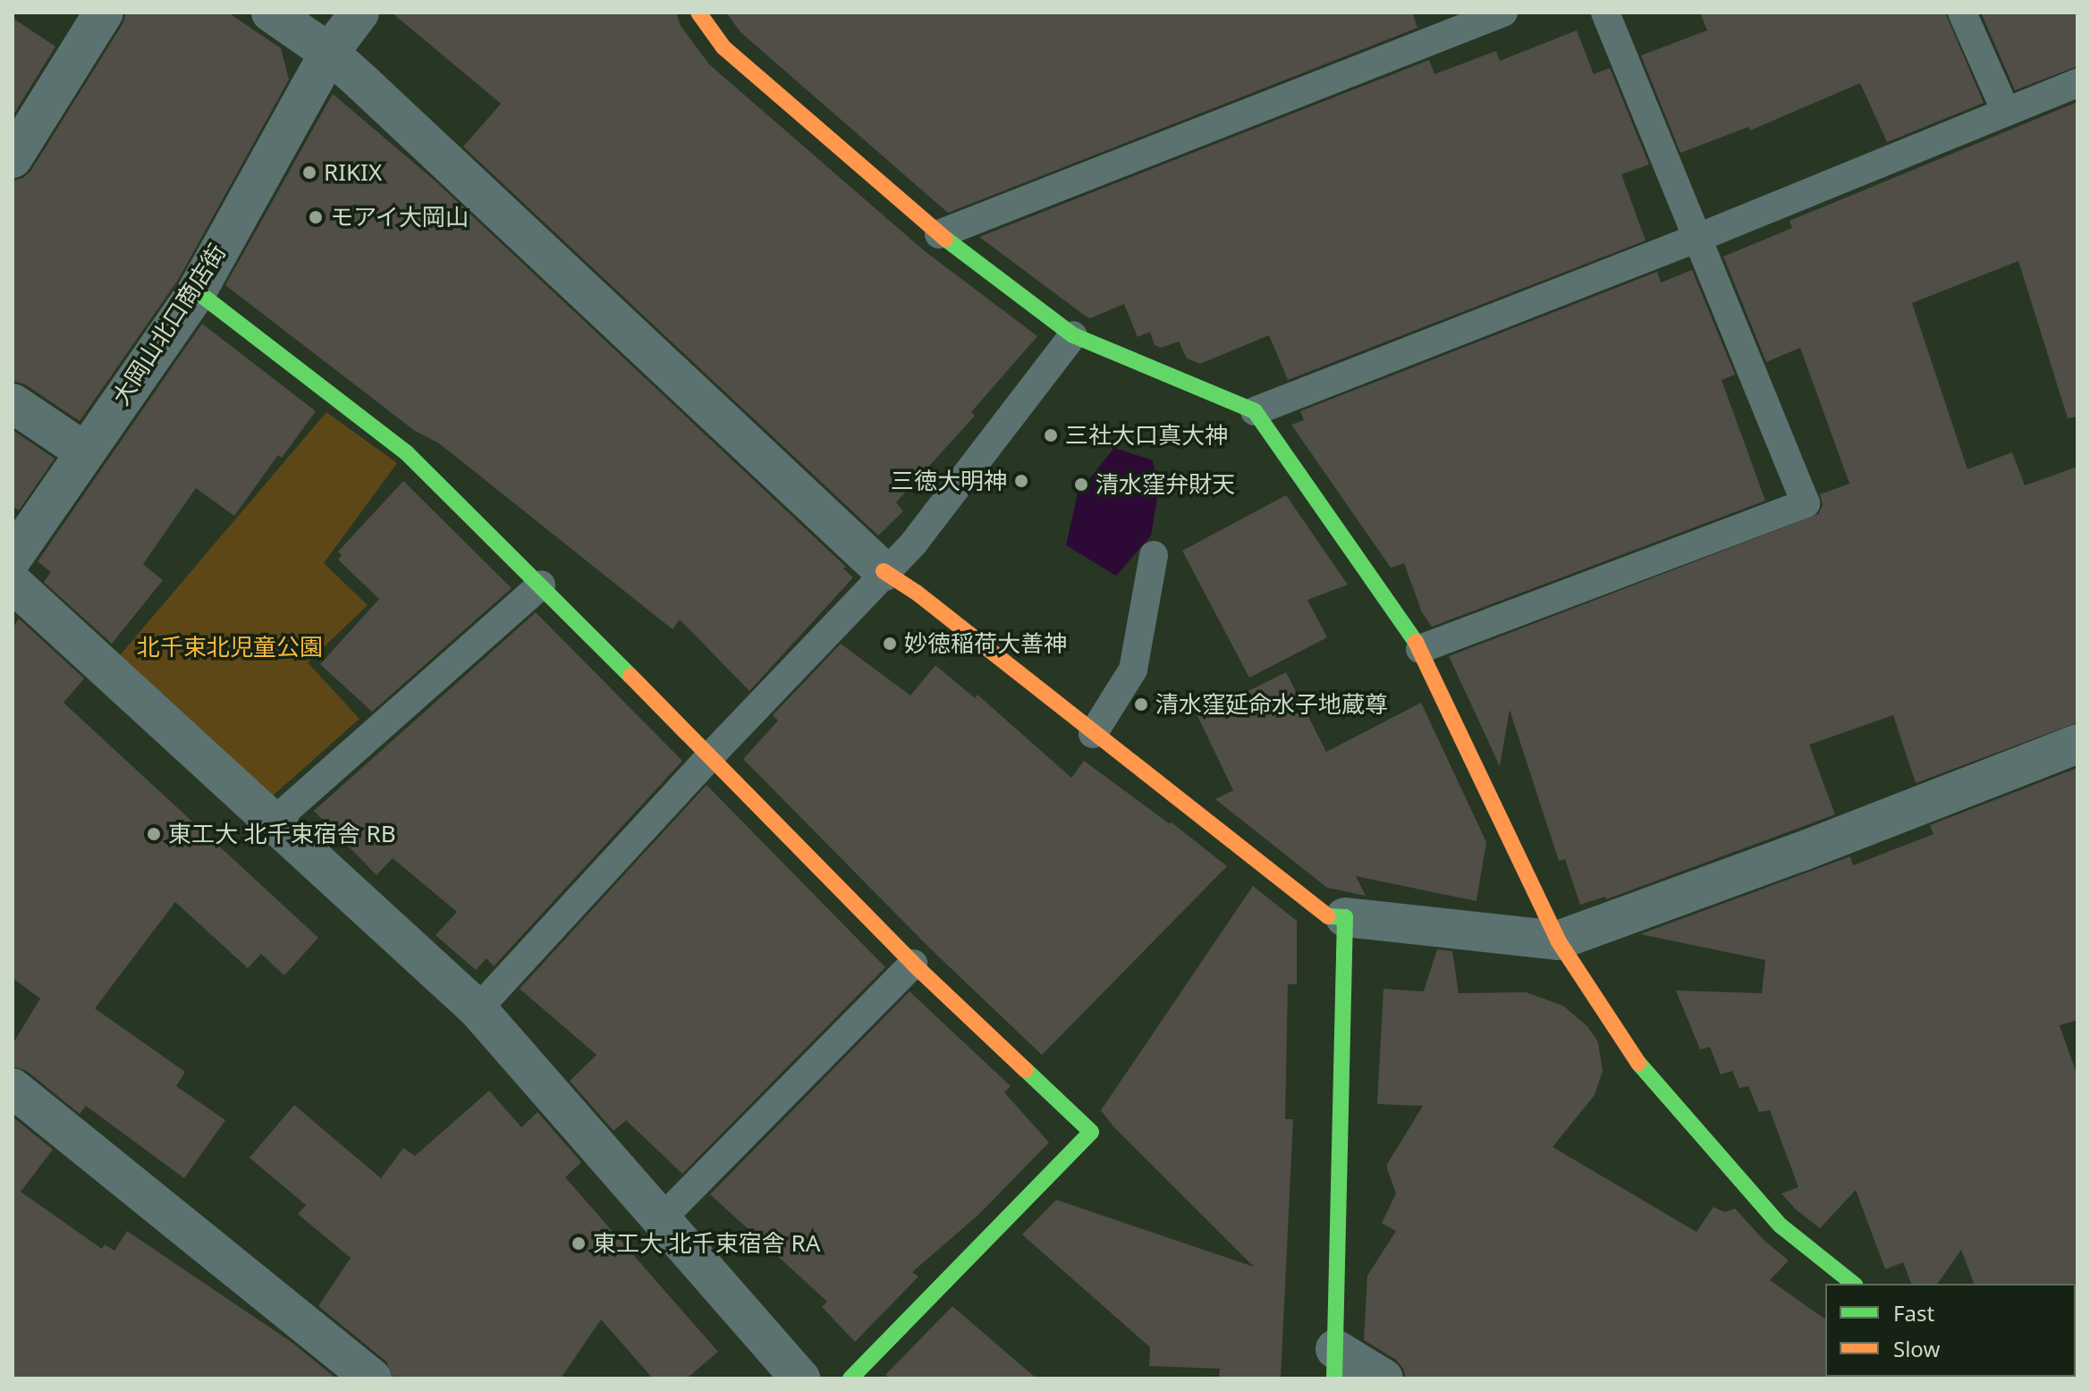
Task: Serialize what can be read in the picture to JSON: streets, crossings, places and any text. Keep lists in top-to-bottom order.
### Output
{
  "streets": {
    "street": ["大岡山北口商店街"]
  },
  "parks": ["北千束北児童公園"],
  "places": [
    "RIKIX",
    "モアイ大岡山",
    "三社大口真大神",
    "三徳大明神",
    "清水窪弁財天",
    "妙徳稲荷大善神",
    "清水窪延命水子地蔵尊",
    "東工大 北千束宿舎 RB",
    "東工大 北千束宿舎 RA"
  ],
  "legend": ["Fast", "Slow"]
}
